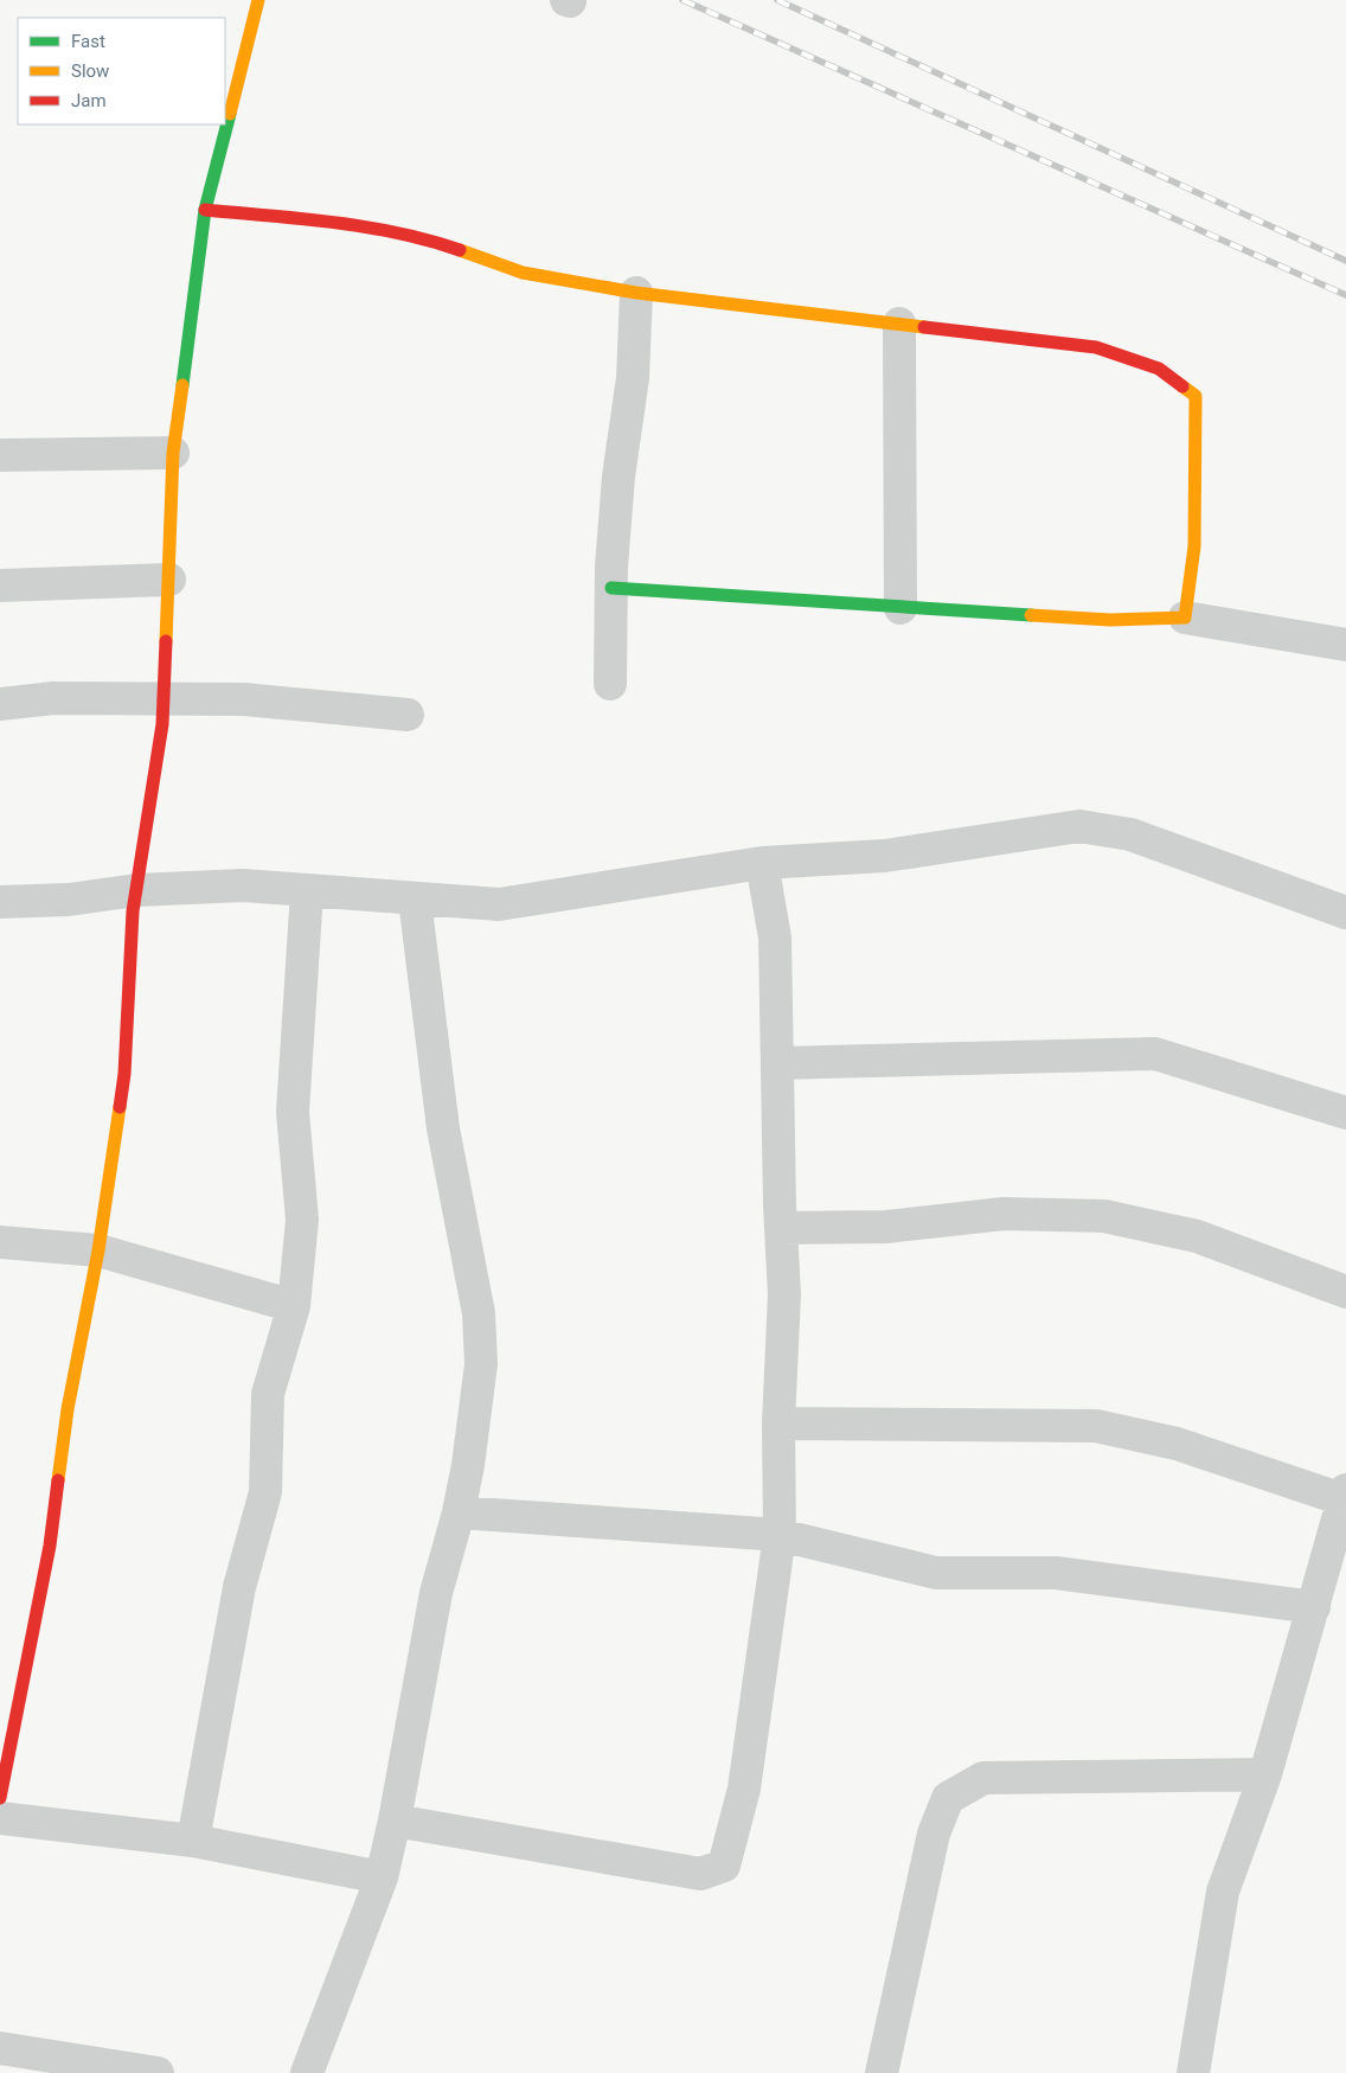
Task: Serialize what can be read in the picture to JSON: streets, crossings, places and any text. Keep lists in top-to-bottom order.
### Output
{
  "legend": ["Fast", "Slow", "Jam"]
}
